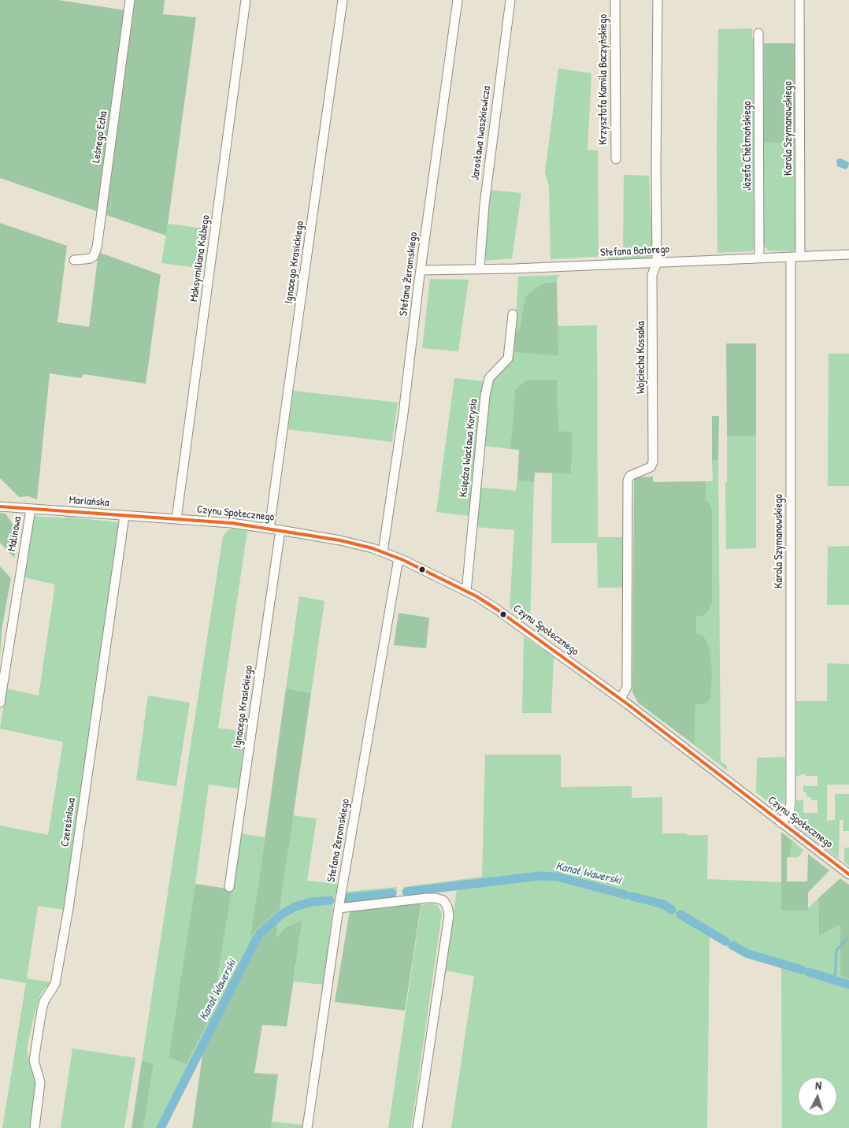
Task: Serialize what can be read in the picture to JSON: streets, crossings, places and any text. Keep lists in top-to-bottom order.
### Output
{
  "streets": {
    "street": [
      "Krzysztofa Kamila Baczyńskiego",
      "Karola Szymanowskiego",
      "Jarosława Iwaszkiewicza",
      "Leśnego Echa",
      "Józefa Chełmońskiego",
      "Stefana Batorego",
      "Maksymiliana Kolbego",
      "Ignacego Krasickiego",
      "Stefana Żeromskiego",
      "Wojciecha Kossaka",
      "Księdza Wacława Korysia",
      "Mariańska",
      "Czynu Społecznego",
      "Malinowa",
      "Czereśniowa"
    ]
  },
  "crossings": [
    ["Karola Szymanowskiego", "Stefana Batorego"],
    ["Karola Szymanowskiego", "Czynu Społecznego"],
    ["Jarosława Iwaszkiewicza", "Stefana Batorego"],
    ["Józefa Chełmońskiego", "Stefana Batorego"],
    ["Stefana Batorego", "Stefana Żeromskiego"],
    ["Stefana Batorego", "Wojciecha Kossaka"],
    ["Maksymiliana Kolbego", "Mariańska"],
    ["Maksymiliana Kolbego", "Czynu Społecznego"],
    ["Ignacego Krasickiego", "Czynu Społecznego"],
    ["Stefana Żeromskiego", "Czynu Społecznego"],
    ["Wojciecha Kossaka", "Czynu Społecznego"],
    ["Księdza Wacława Korysia", "Czynu Społecznego"],
    ["Mariańska", "Czynu Społecznego"],
    ["Mariańska", "Malinowa"],
    ["Mariańska", "Czereśniowa"]
  ],
  "water": ["Kanał Wawerski"],
  "north": "top"
}
